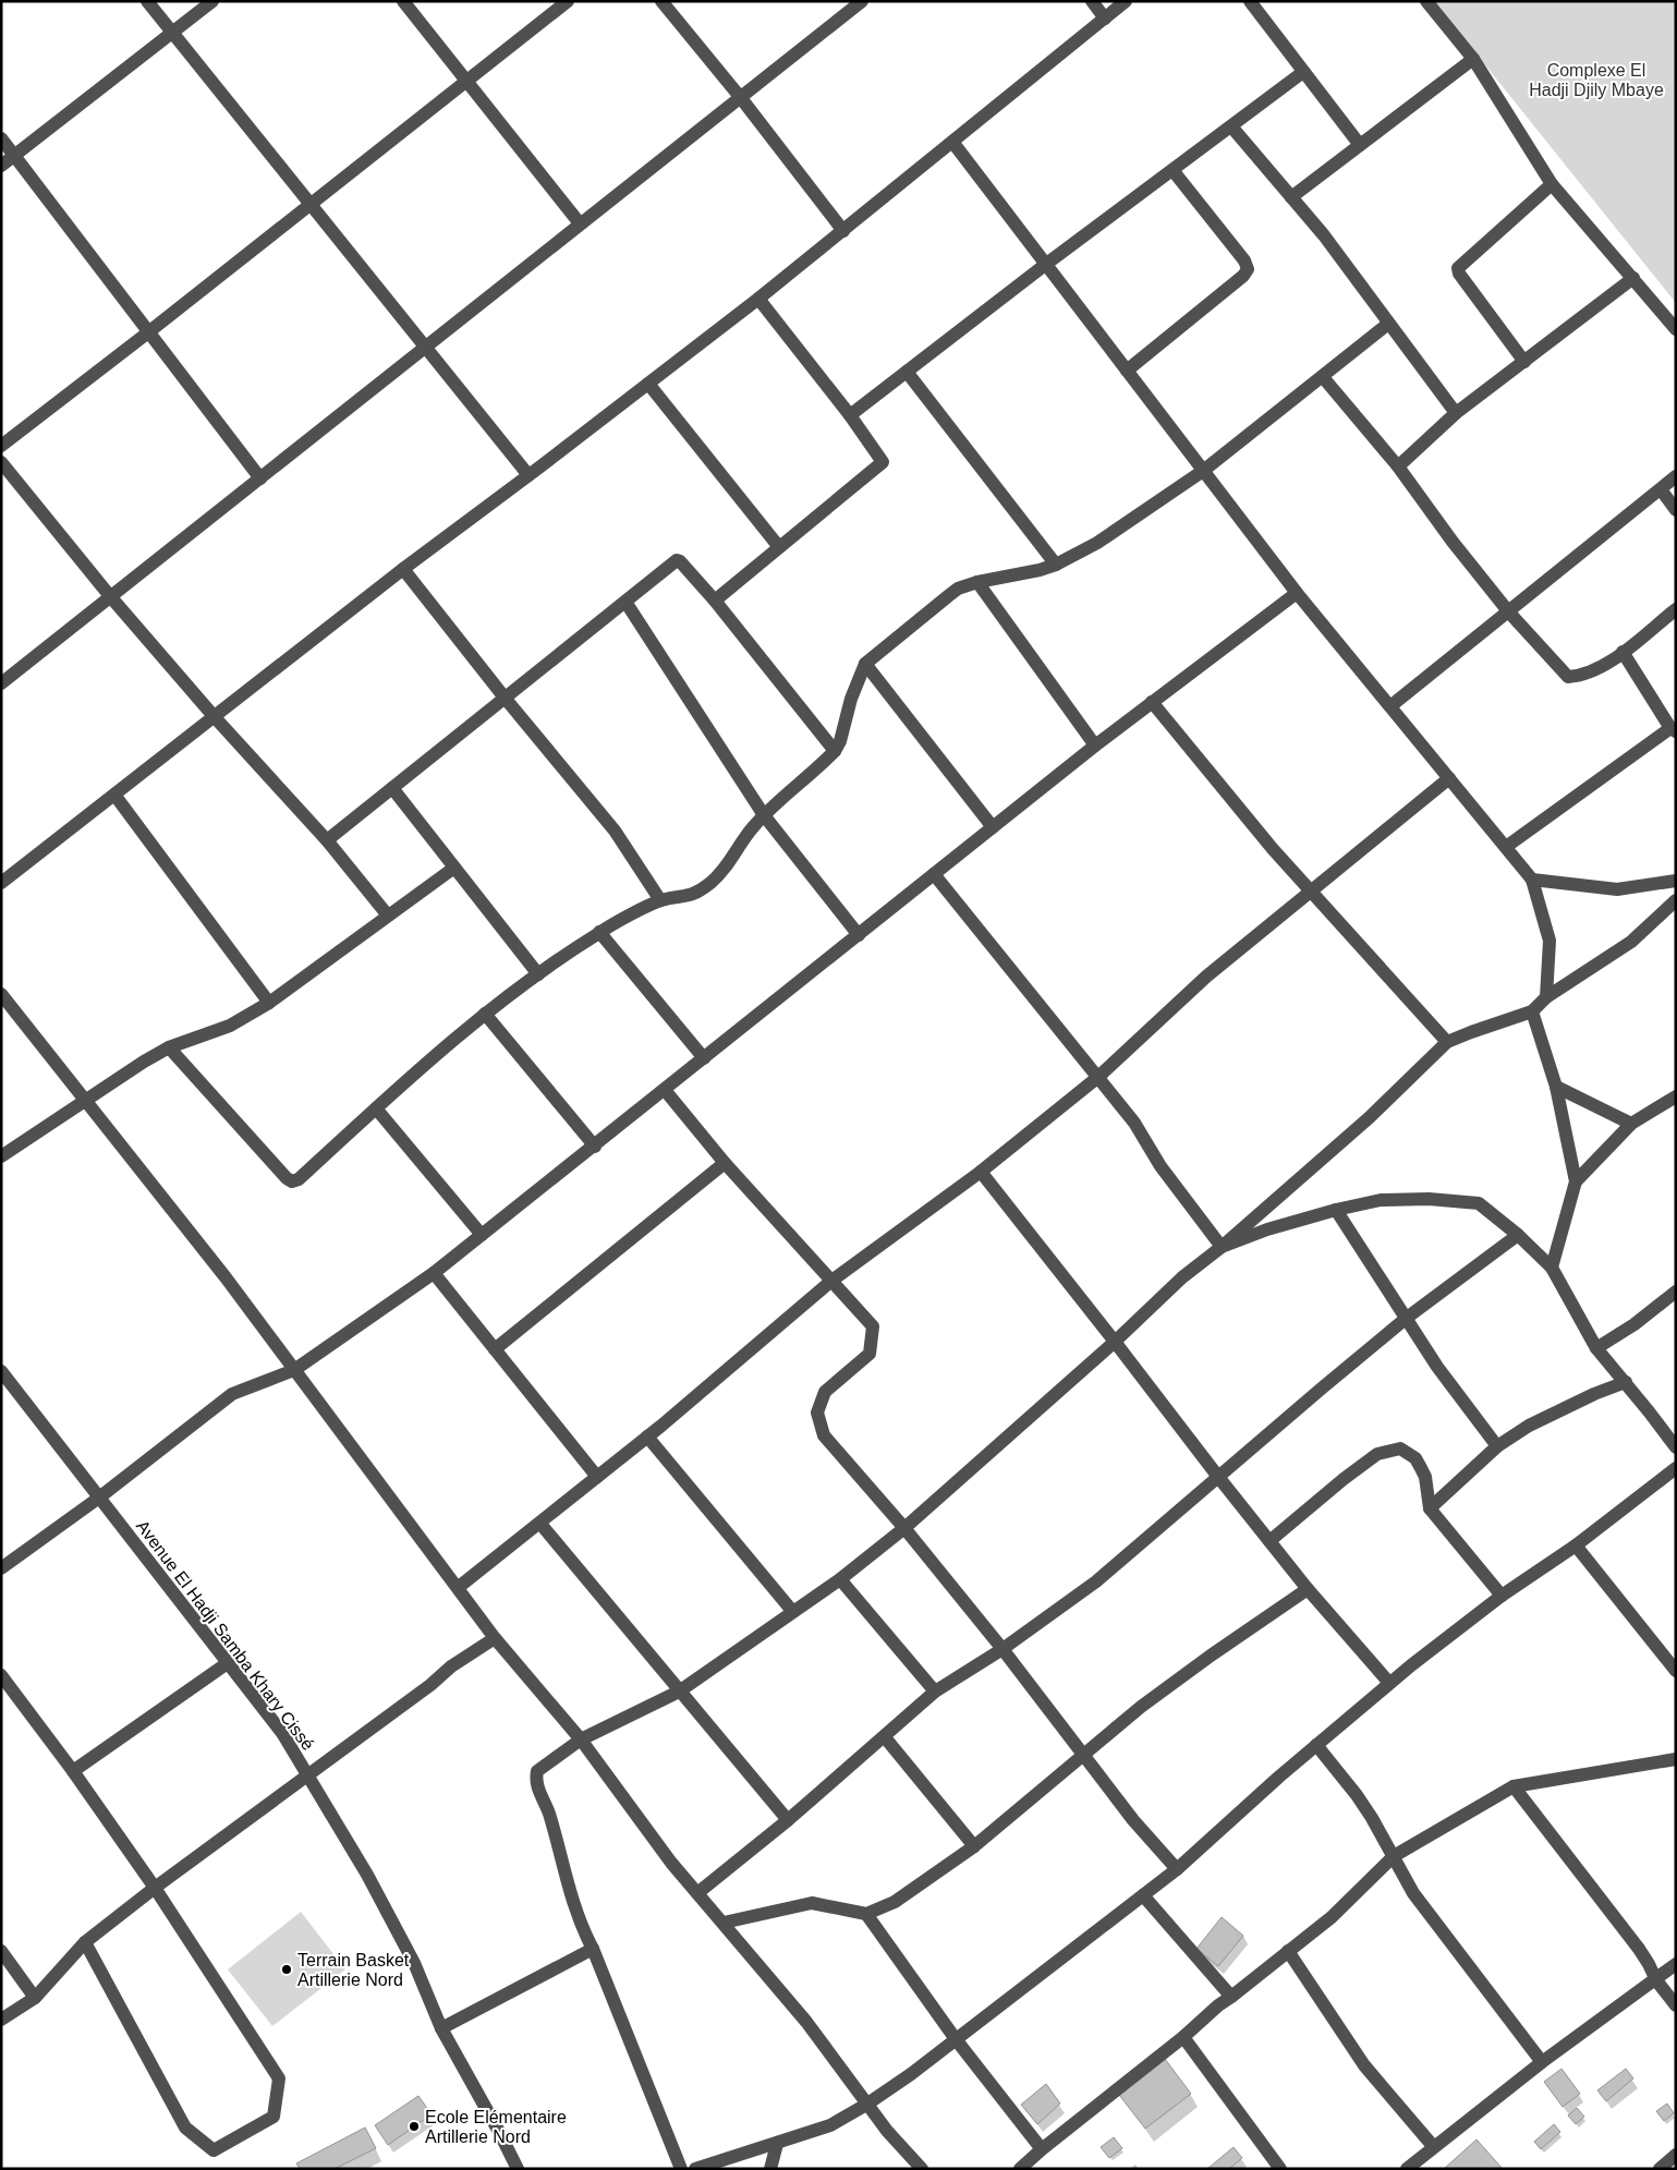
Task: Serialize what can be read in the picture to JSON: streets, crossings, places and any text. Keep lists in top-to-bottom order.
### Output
{
  "streets": {
    "street": ["Avenue El Hadji Samba Khary Cissé"]
  },
  "parks": ["Complexe El Hadji Djily Mbaye"],
  "places": ["Terrain Basket Artillerie Nord", "Ecole Elémentaire Artillerie Nord"]
}
